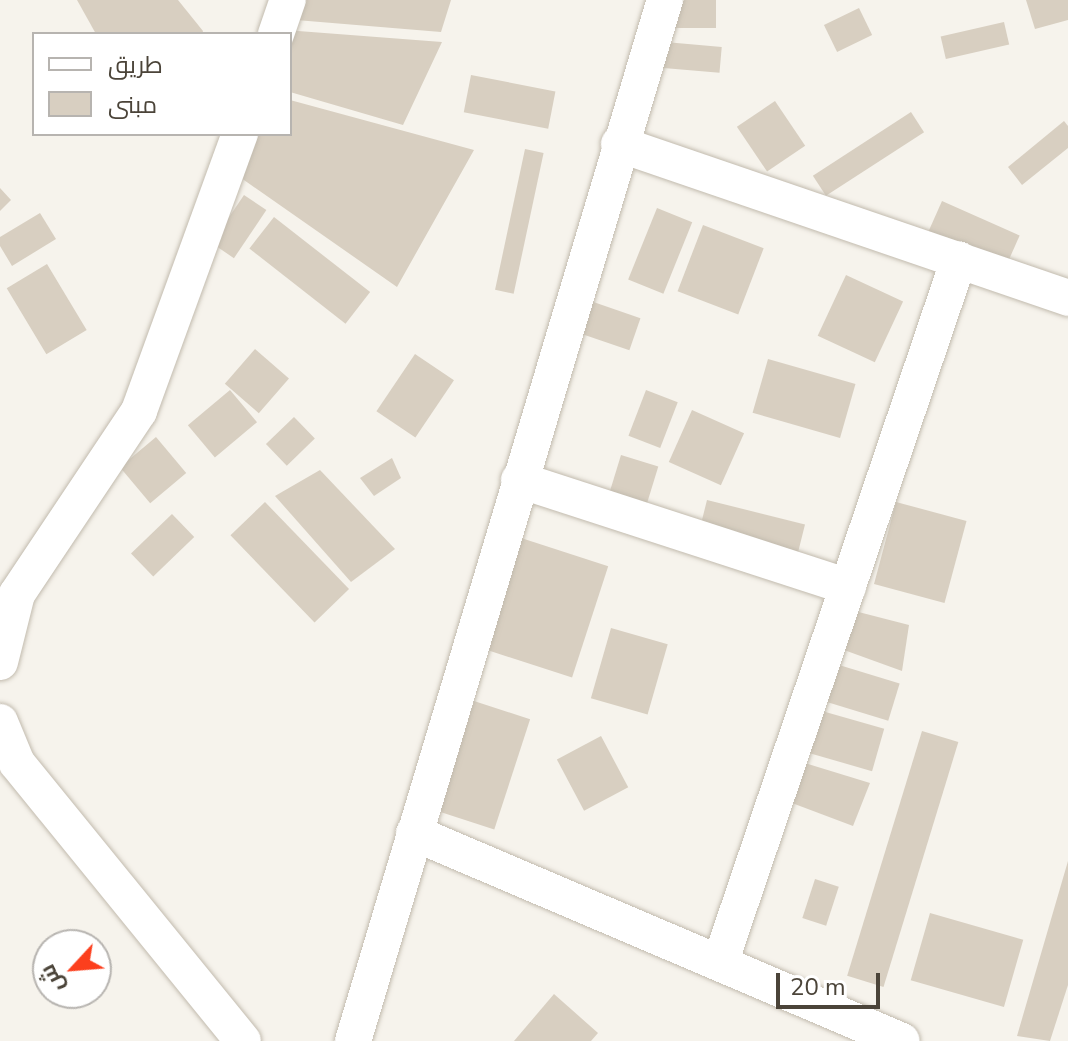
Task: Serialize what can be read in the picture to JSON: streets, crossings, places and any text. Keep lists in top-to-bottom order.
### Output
{
  "legend": ["طريق", "مبنى"],
  "scale_bar": "20 m",
  "north": "bottom left"
}
